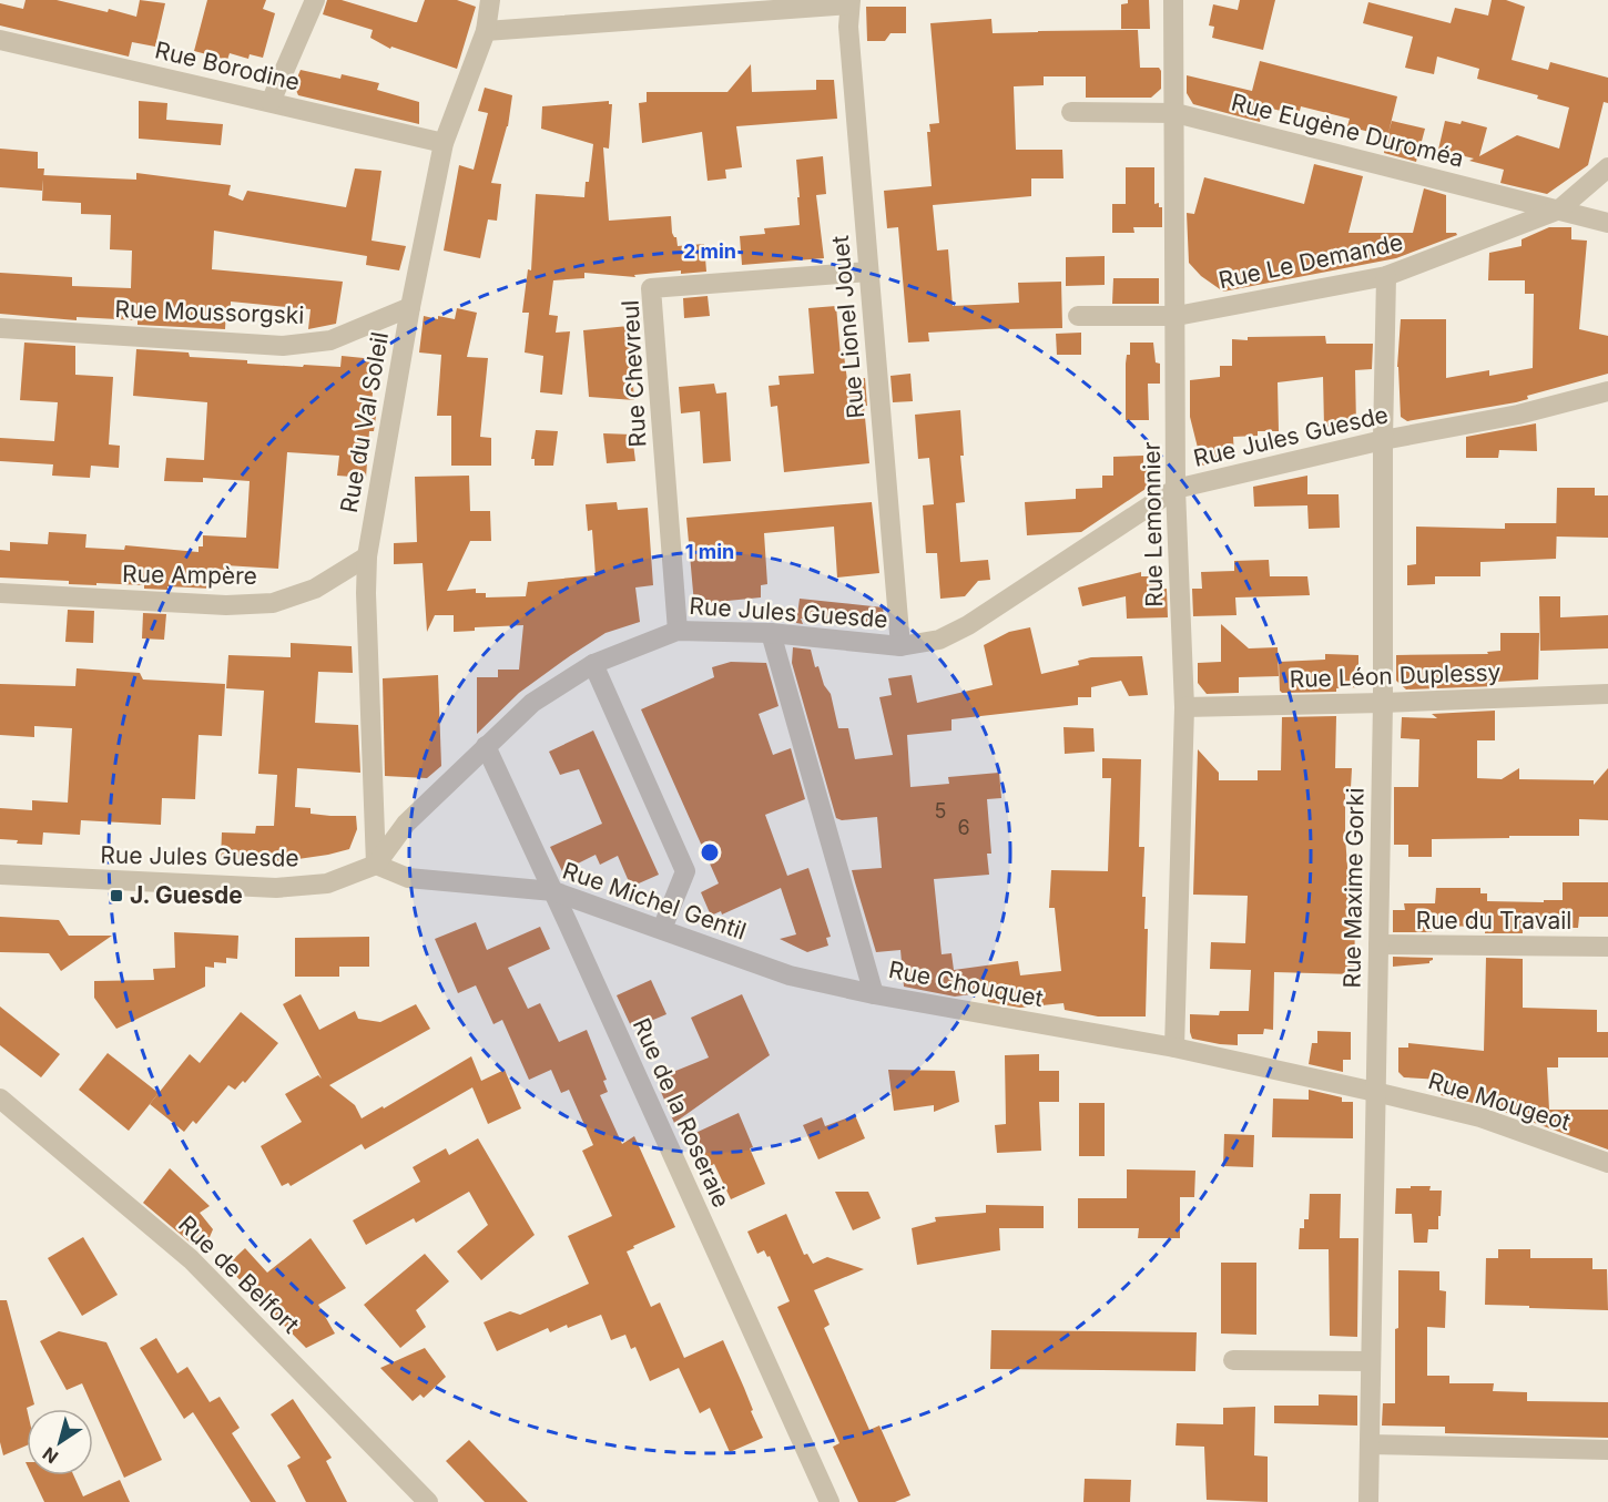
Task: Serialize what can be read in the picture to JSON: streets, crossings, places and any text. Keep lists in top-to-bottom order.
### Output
{
  "streets": {
    "street": [
      "Rue Borodine",
      "Rue Eugène Duroméa",
      "Rue Le Demande",
      "Rue Moussorgski",
      "Rue Lionel Jouet",
      "Rue Chevreul",
      "Rue du Val Soleil",
      "Rue Jules Guesde",
      "Rue Lemonnier",
      "Rue Ampère",
      "Rue Léon Duplessy",
      "Rue Maxime Gorki",
      "Rue Michel Gentil",
      "Rue du Travail",
      "Rue Chouquet",
      "Rue Mougeot",
      "Rue de la Roseraie",
      "Rue de Belfort"
    ]
  },
  "crossings": [
    ["Rue Borodine", "Rue du Val Soleil"],
    ["Rue Eugène Duroméa", "Rue Le Demande"],
    ["Rue Eugène Duroméa", "Rue Lemonnier"],
    ["Rue Le Demande", "Rue Lemonnier"],
    ["Rue Le Demande", "Rue Maxime Gorki"],
    ["Rue Moussorgski", "Rue du Val Soleil"],
    ["Rue Lionel Jouet", "Rue Chevreul"],
    ["Rue Lionel Jouet", "Rue Jules Guesde"],
    ["Rue Chevreul", "Rue Jules Guesde"],
    ["Rue du Val Soleil", "Rue Jules Guesde"],
    ["Rue du Val Soleil", "Rue Ampère"],
    ["Rue du Val Soleil", "Rue Michel Gentil"],
    ["Rue Jules Guesde", "Rue Lemonnier"],
    ["Rue Jules Guesde", "Rue Maxime Gorki"],
    ["Rue Jules Guesde", "Rue Michel Gentil"],
    ["Rue Jules Guesde", "Rue Chouquet"],
    ["Rue Jules Guesde", "Rue de la Roseraie"],
    ["Rue Lemonnier", "Rue Léon Duplessy"],
    ["Rue Lemonnier", "Rue Chouquet"],
    ["Rue Léon Duplessy", "Rue Maxime Gorki"],
    ["Rue Maxime Gorki", "Rue du Travail"],
    ["Rue Maxime Gorki", "Rue Chouquet"],
    ["Rue Maxime Gorki", "Rue Mougeot"],
    ["Rue Michel Gentil", "Rue Chouquet"],
    ["Rue Michel Gentil", "Rue de la Roseraie"],
    ["Rue Chouquet", "Rue Mougeot"]
  ],
  "places": {
    "transit": ["J. Guesde"]
  },
  "house_numbers": ["5", "6"],
  "north": "bottom left",
  "rings": ["2 min", "1 min"]
}
